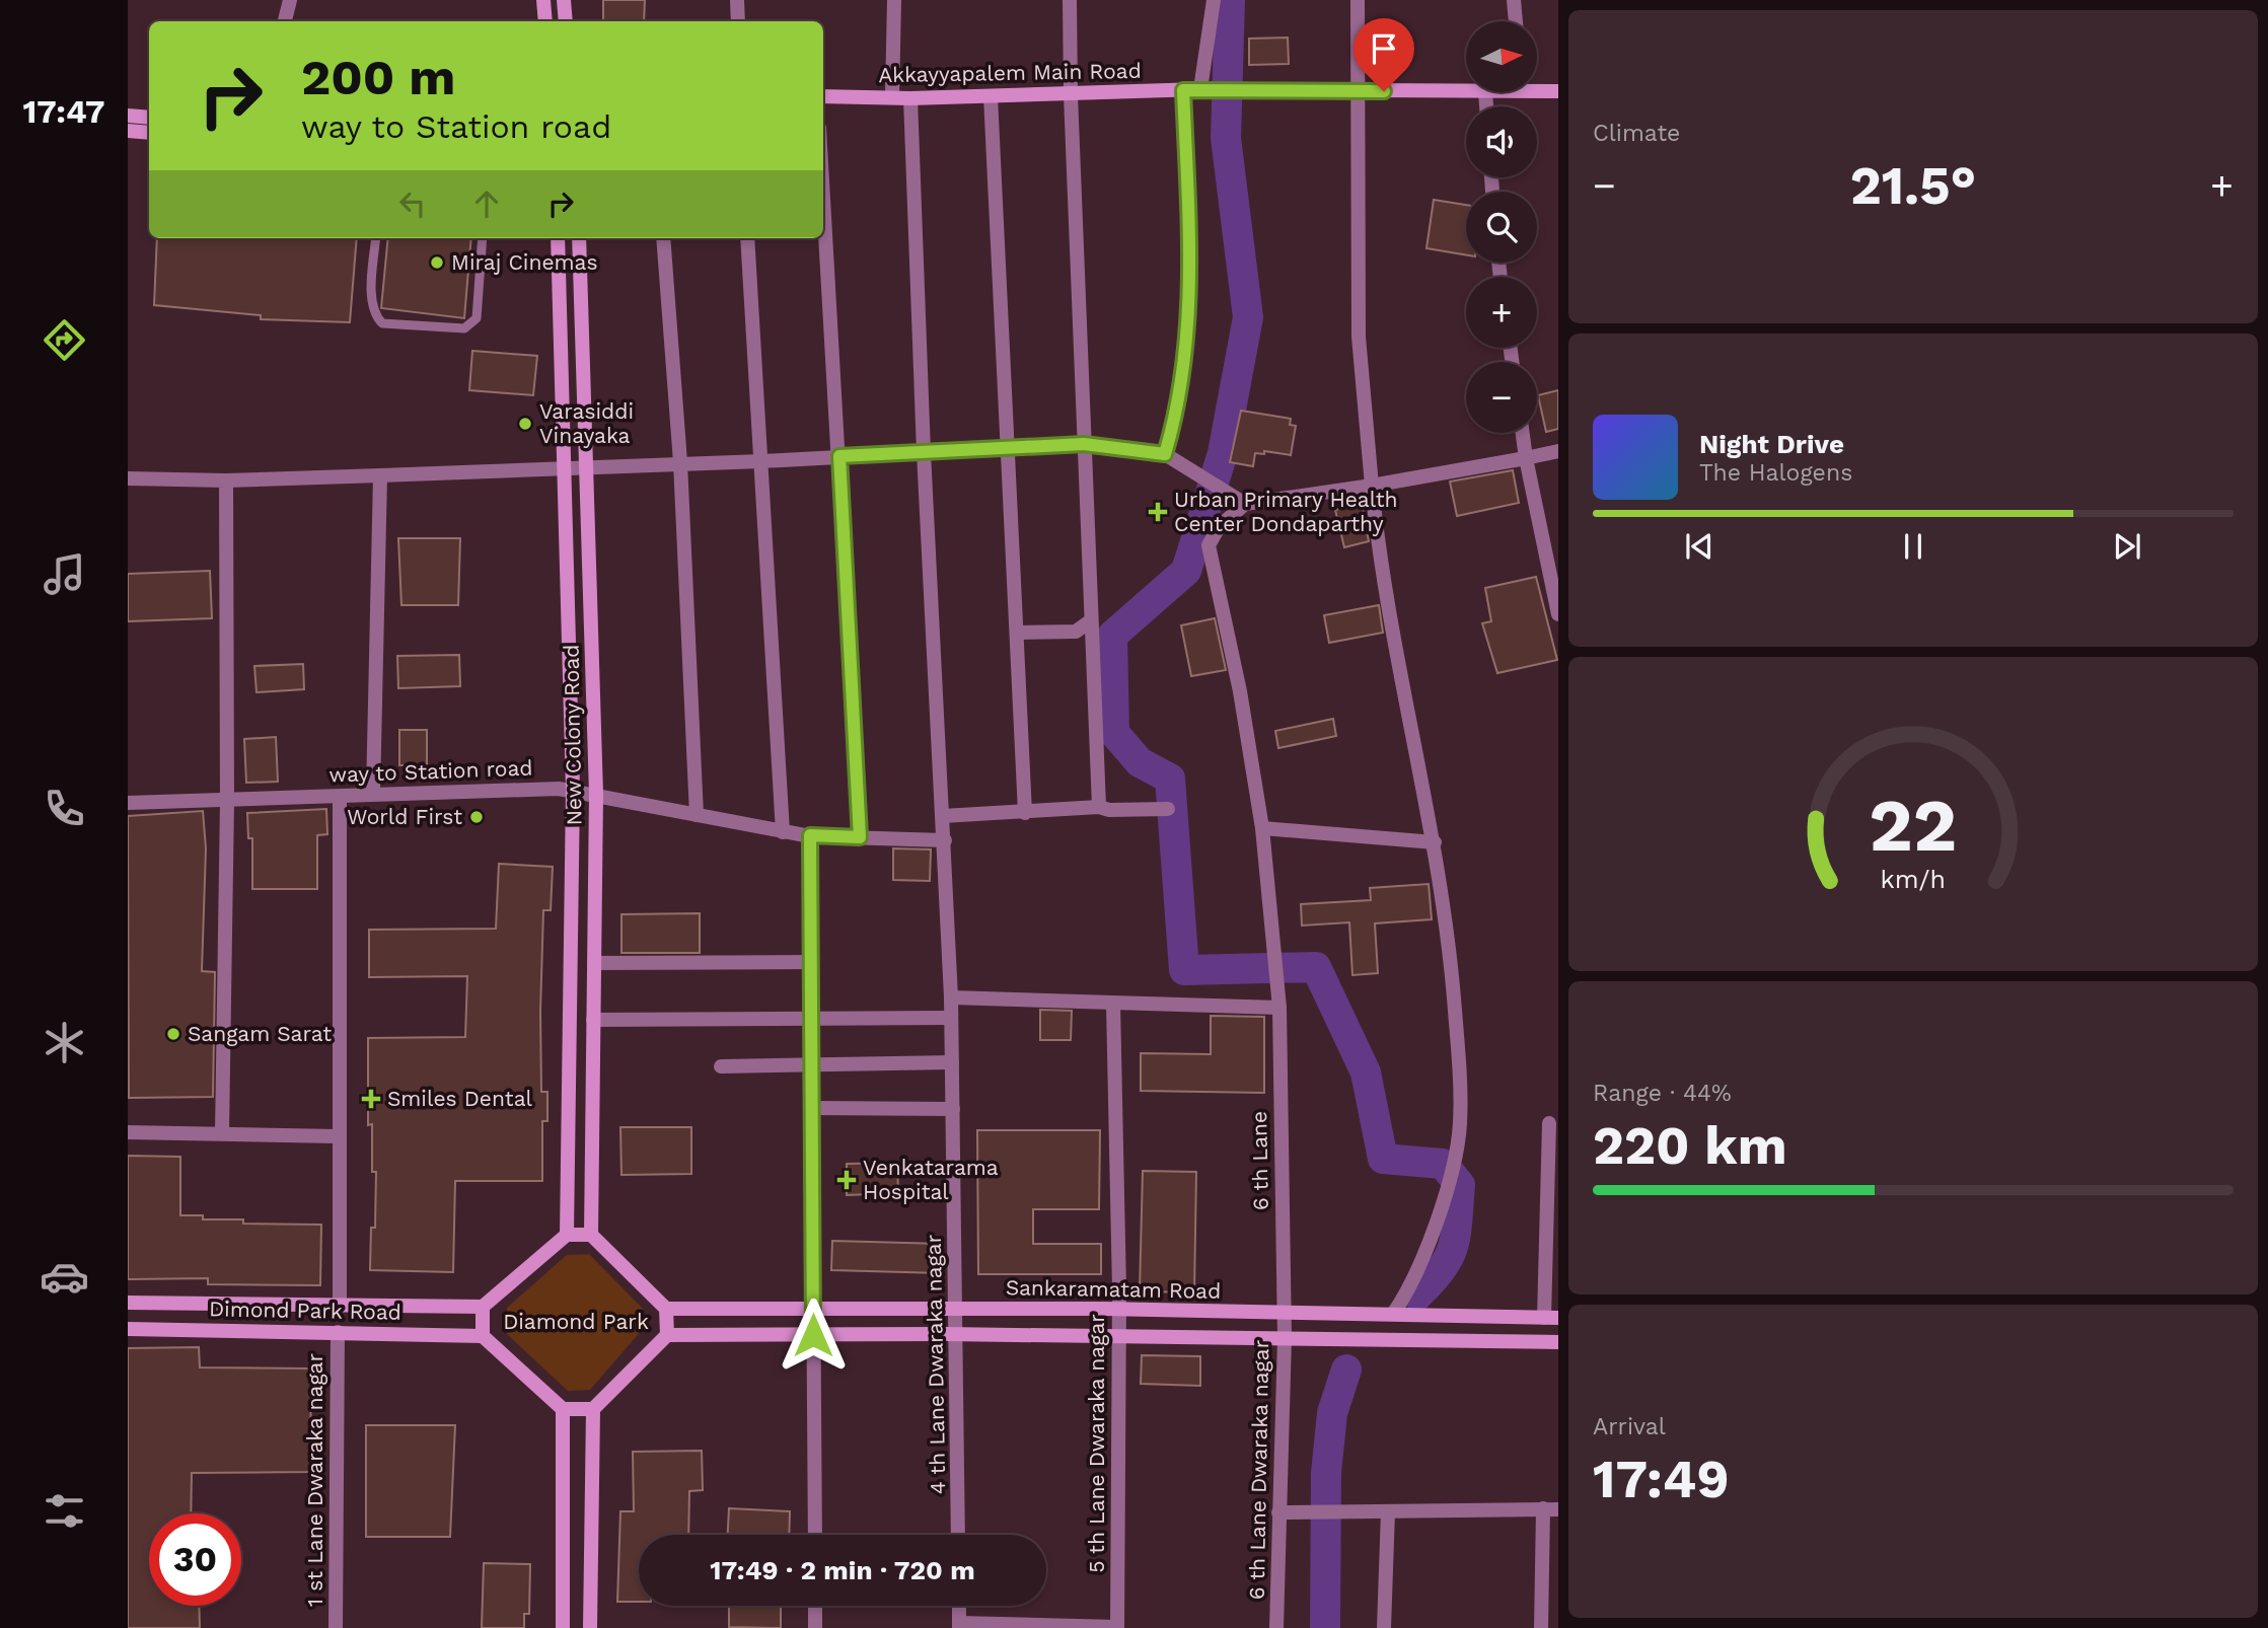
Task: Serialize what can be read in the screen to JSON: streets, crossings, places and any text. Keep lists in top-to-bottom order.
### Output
{
  "streets": {
    "main road": [
      "Akkayyapalem Main Road",
      "New Colony Road",
      "Sankaramatam Road",
      "Dimond Park Road"
    ],
    "street": [
      "way to Station road",
      "6 th Lane",
      "4 th Lane Dwaraka nagar",
      "5 th Lane Dwaraka nagar",
      "6 th Lane Dwaraka nagar",
      "1 st Lane Dwaraka nagar"
    ]
  },
  "crossings": [
    ["Akkayyapalem Main Road", "4 th Lane Dwaraka nagar"],
    ["New Colony Road", "way to Station road"],
    ["New Colony Road", "Sankaramatam Road"],
    ["New Colony Road", "Dimond Park Road"],
    ["way to Station road", "4 th Lane Dwaraka nagar"],
    ["6 th Lane", "Sankaramatam Road"],
    ["6 th Lane", "6 th Lane Dwaraka nagar"],
    ["Sankaramatam Road", "Dimond Park Road"],
    ["Sankaramatam Road", "4 th Lane Dwaraka nagar"],
    ["Sankaramatam Road", "5 th Lane Dwaraka nagar"],
    ["Sankaramatam Road", "6 th Lane Dwaraka nagar"],
    ["Dimond Park Road", "1 st Lane Dwaraka nagar"]
  ],
  "parks": ["Diamond Park"],
  "places": {
    "other": [
      "Miraj Cinemas",
      "Varasiddi Vinayaka",
      "World First",
      "Sangam Sarat"
    ],
    "health": ["Urban Primary Health Center Dondaparthy", "Smiles Dental", "Venkatarama Hospital"]
  },
  "north": "right",
  "page": {
    "tabs": "17:47",
    "tile": [
      "Climate",
      ["Range · 44%", "220 km"],
      ["Arrival", "17:49"]
    ],
    "map_buttons": ["+", "−"],
    "turn": ["200 m", "way to Station road"],
    "heat": ["−", "21.5°", "+"],
    "song": ["Night Drive", "The Halogens"],
    "limit": "30",
    "trip": "17:49 · 2 min · 720 m",
    "gauge": ["22", "km/h"]
  }
}
